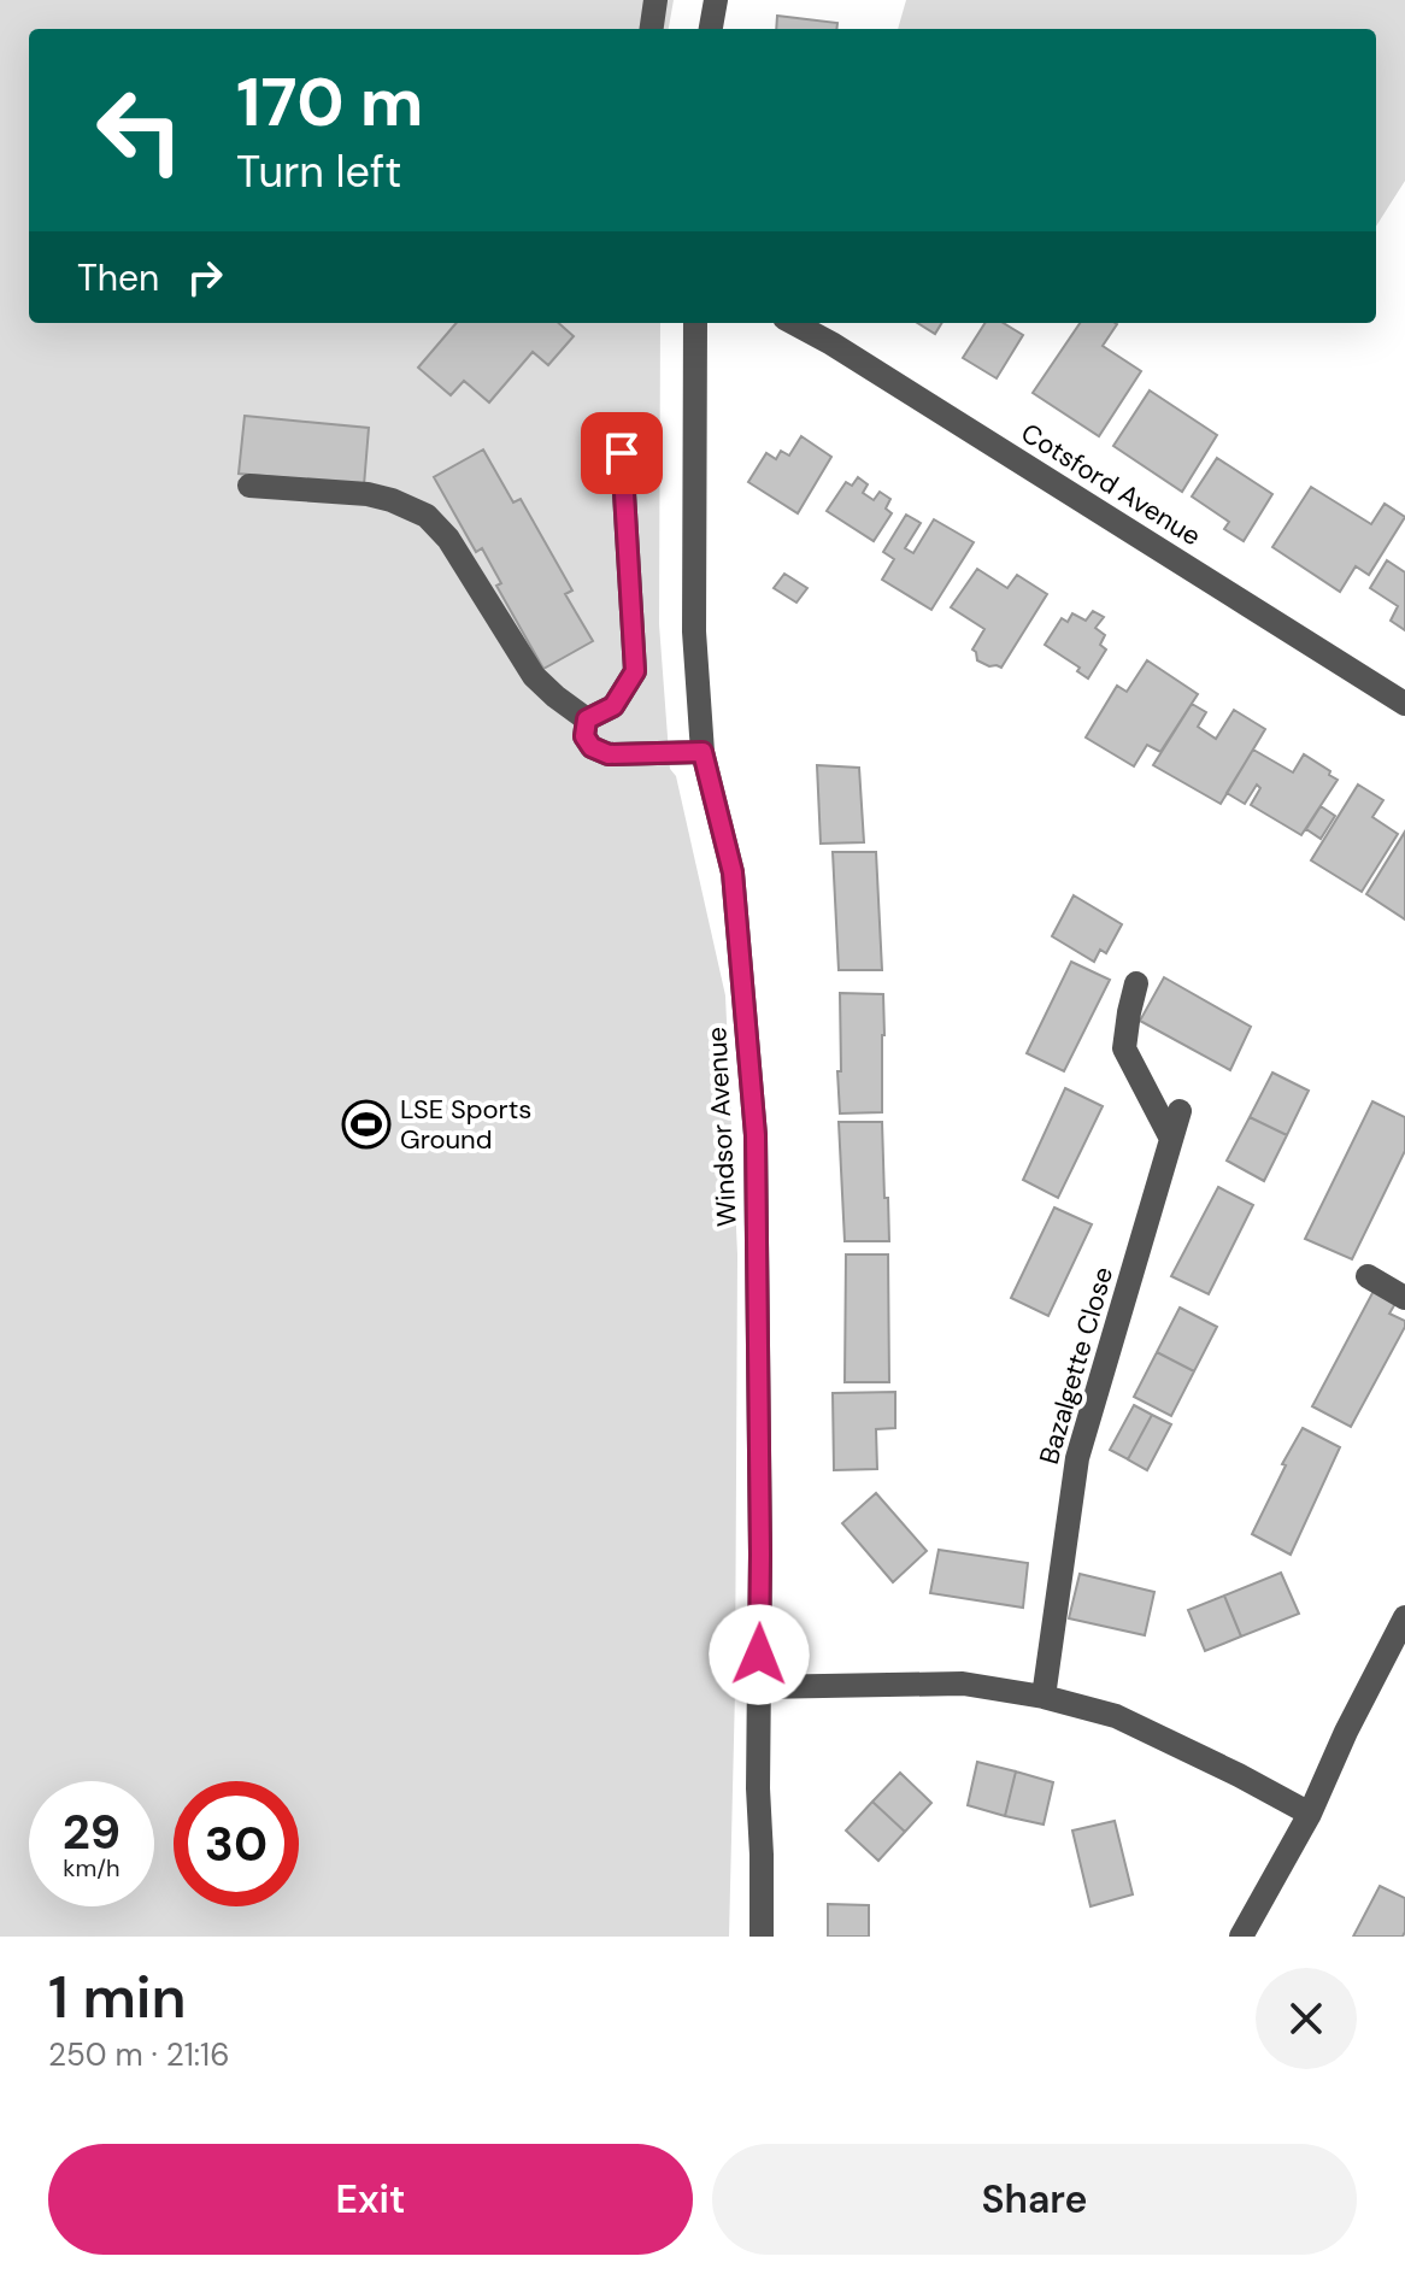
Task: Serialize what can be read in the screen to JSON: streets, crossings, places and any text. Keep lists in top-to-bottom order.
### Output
{
  "streets": {
    "street": ["Cotsford Avenue", "Windsor Avenue", "Bazalgette Close"]
  },
  "places": {
    "sports": ["LSE Sports Ground"]
  },
  "page": {
    "turn": ["170 m", "Turn left"],
    "then": "Then",
    "speed": "29 km/h",
    "limit": "30",
    "heading": ["1 min", "250 m · 21:16"],
    "buttons": ["Exit", "Share"]
  }
}
